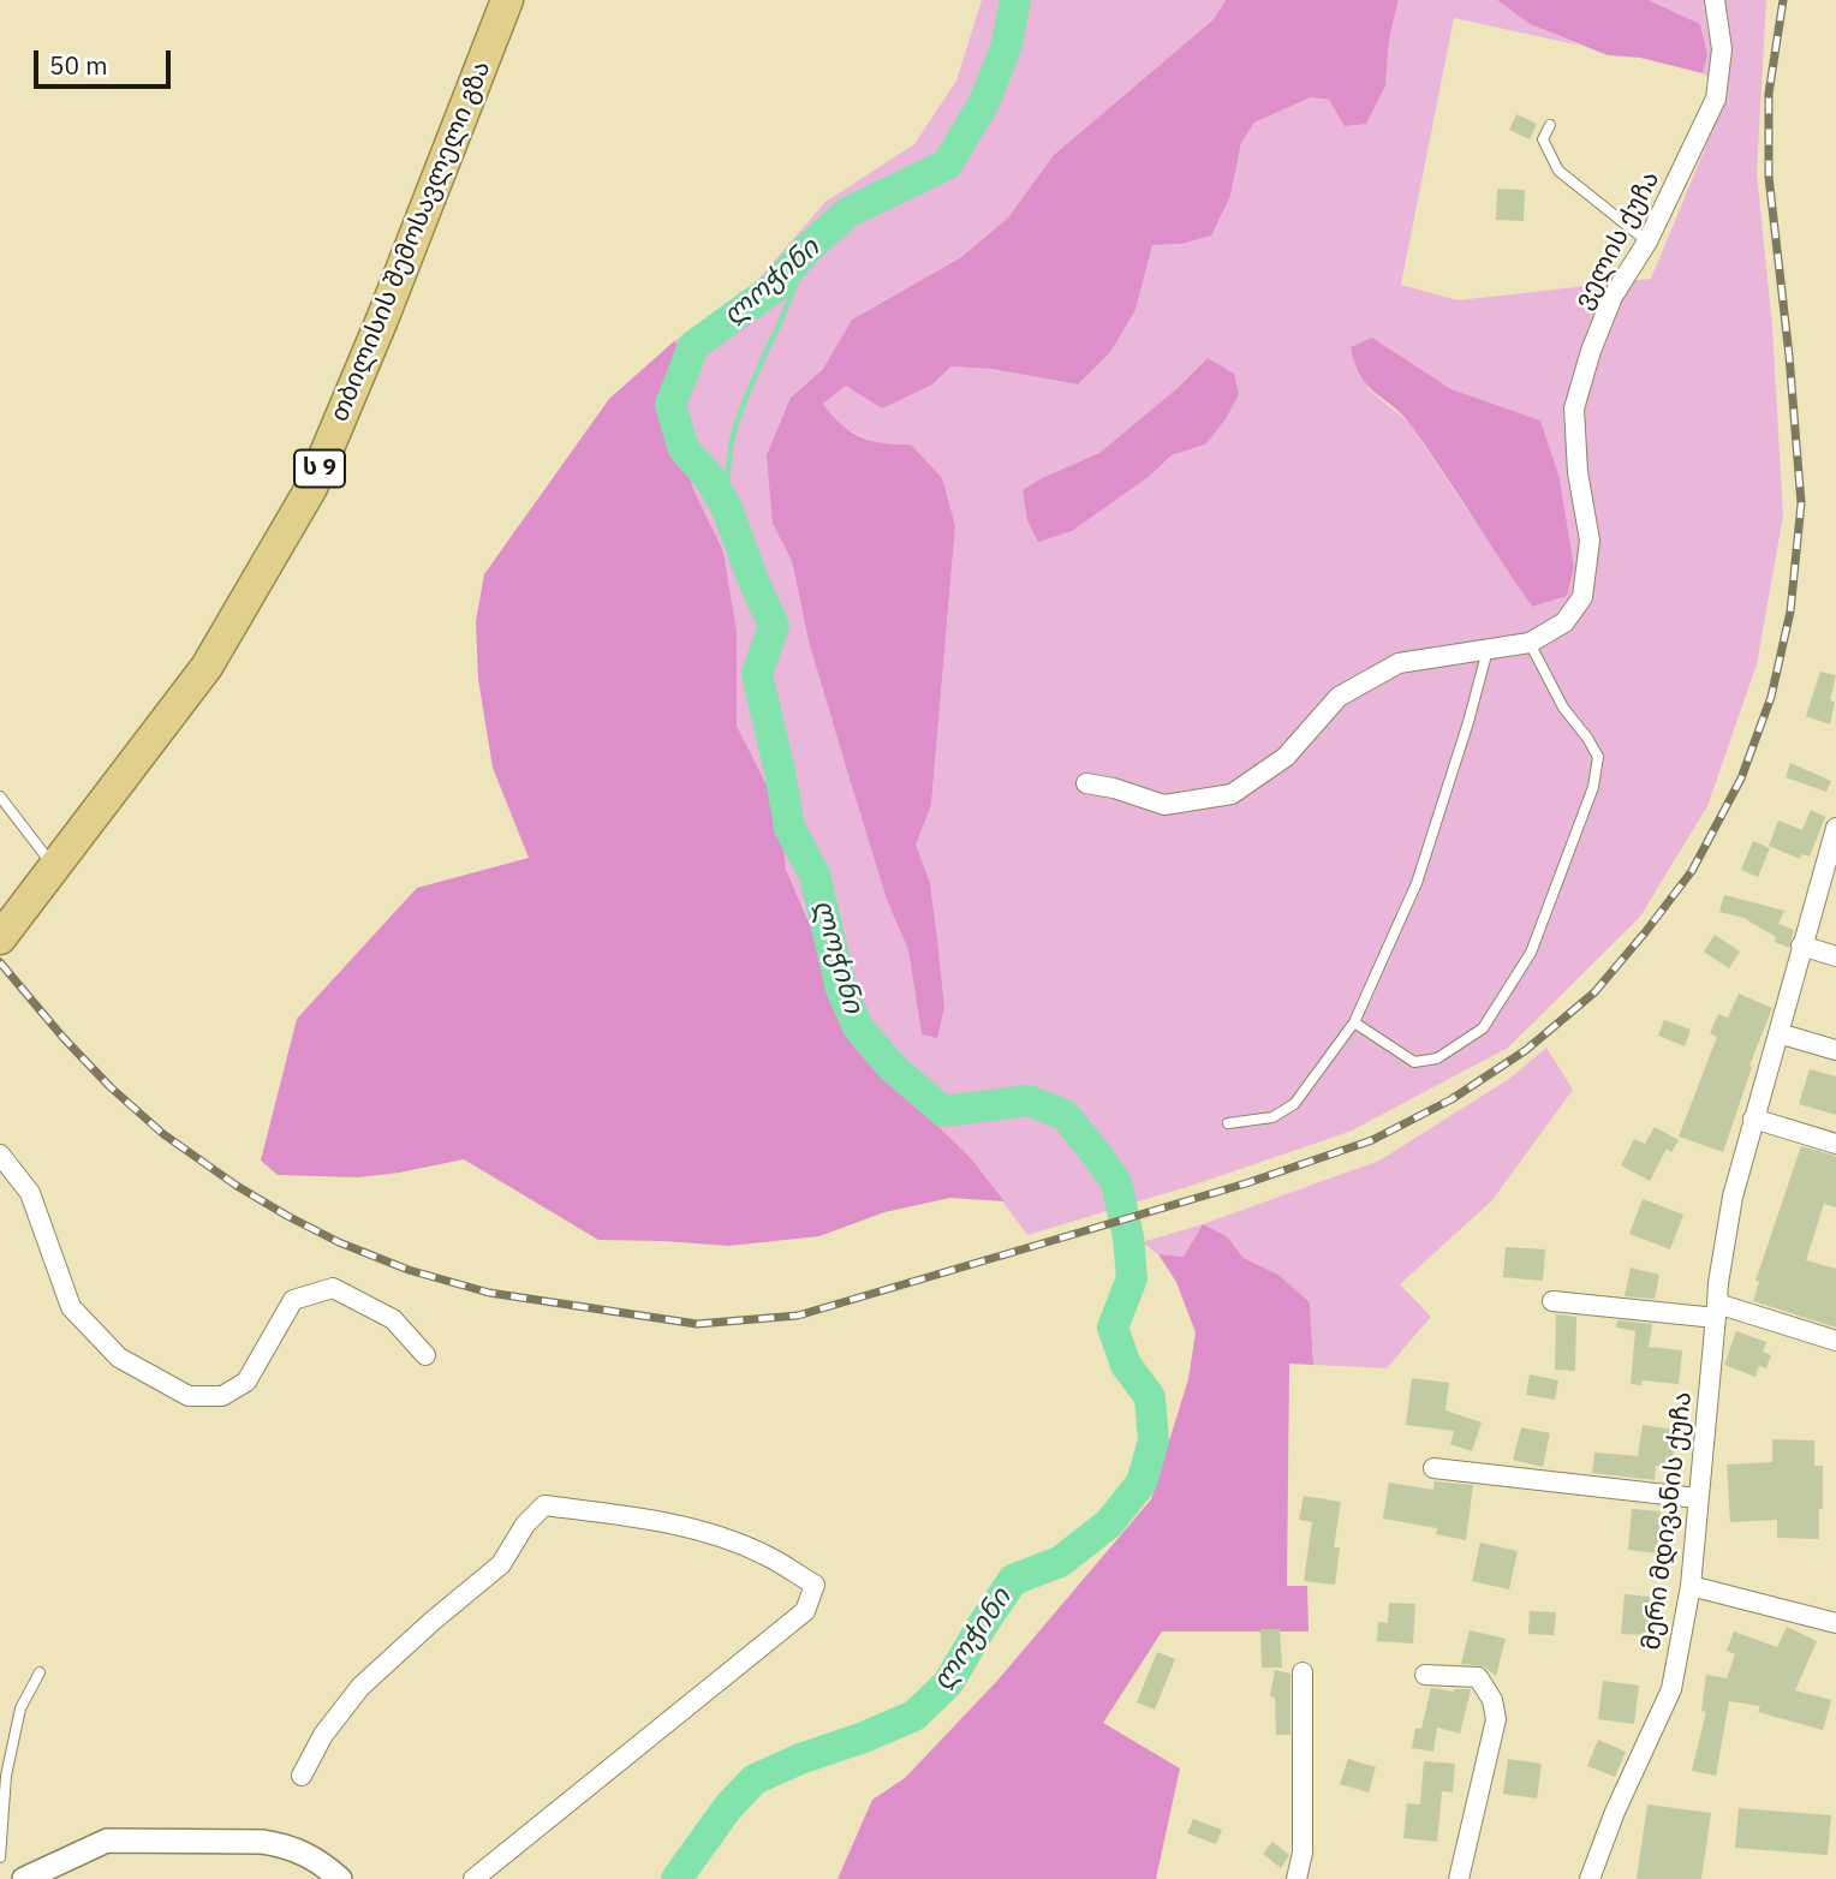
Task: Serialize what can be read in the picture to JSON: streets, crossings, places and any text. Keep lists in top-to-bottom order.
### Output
{
  "streets": {
    "highway": ["თბილისის შემოსავლელი გზა", "ს 9"],
    "street": ["ველის ქუჩა", "მერი მდივანის ქუჩა"]
  },
  "water": ["ლოჭინი"],
  "scale_bar": "50 m"
}
